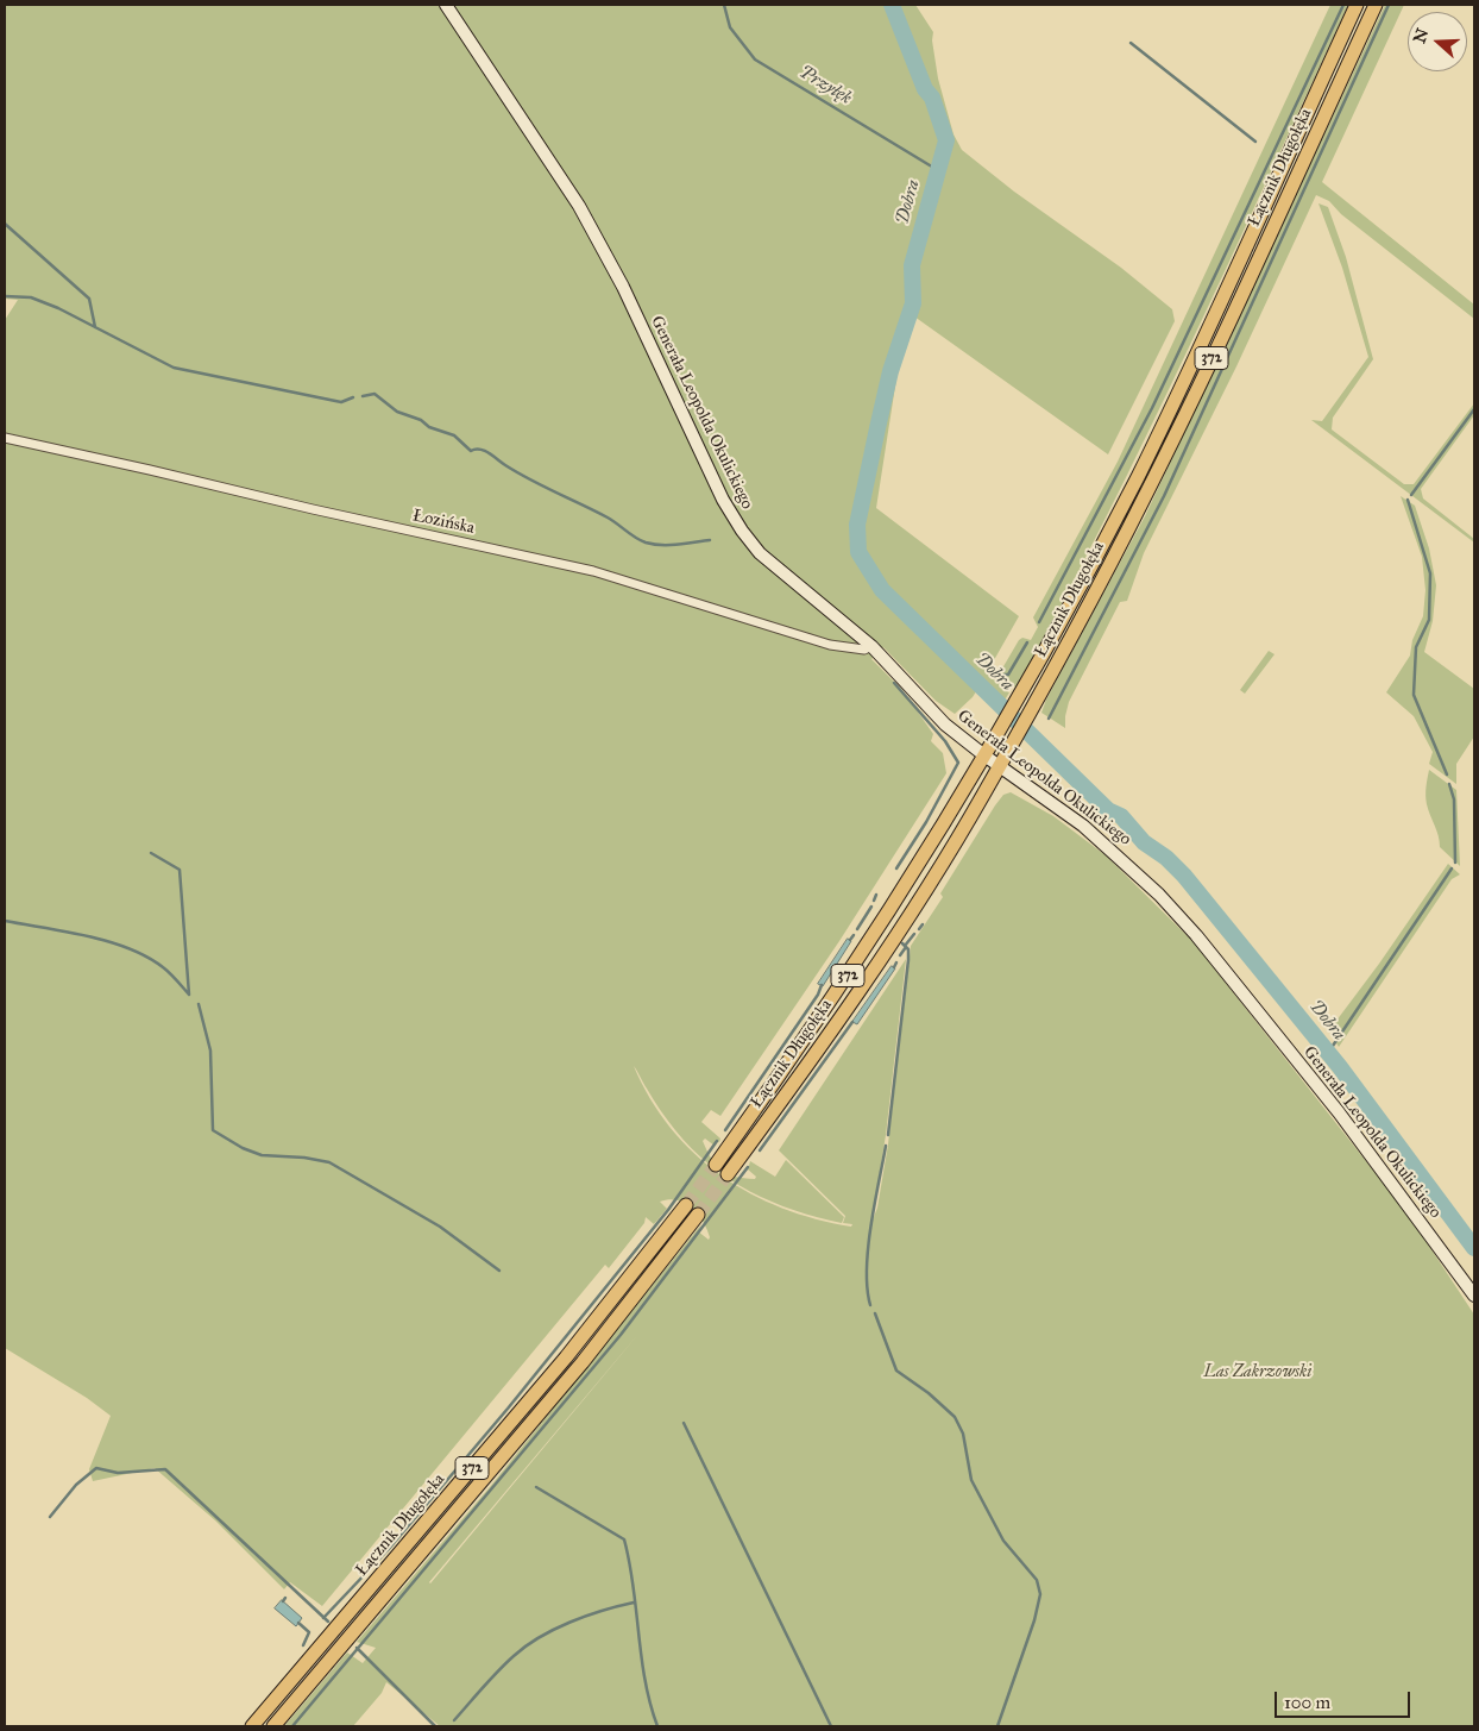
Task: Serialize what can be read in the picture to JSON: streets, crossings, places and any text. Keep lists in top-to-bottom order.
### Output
{
  "streets": {
    "main road": ["Łącznik Długołęka", "372"],
    "street": ["Generała Leopolda Okulickiego", "Łozińska"]
  },
  "crossings": [
    ["Łącznik Długołęka", "Generała Leopolda Okulickiego"],
    ["Generała Leopolda Okulickiego", "Łozińska"]
  ],
  "water": ["Przyłęk", "Dobra"],
  "parks": ["Las Zakrzowski"],
  "scale_bar": "100 m",
  "north": "left"
}
